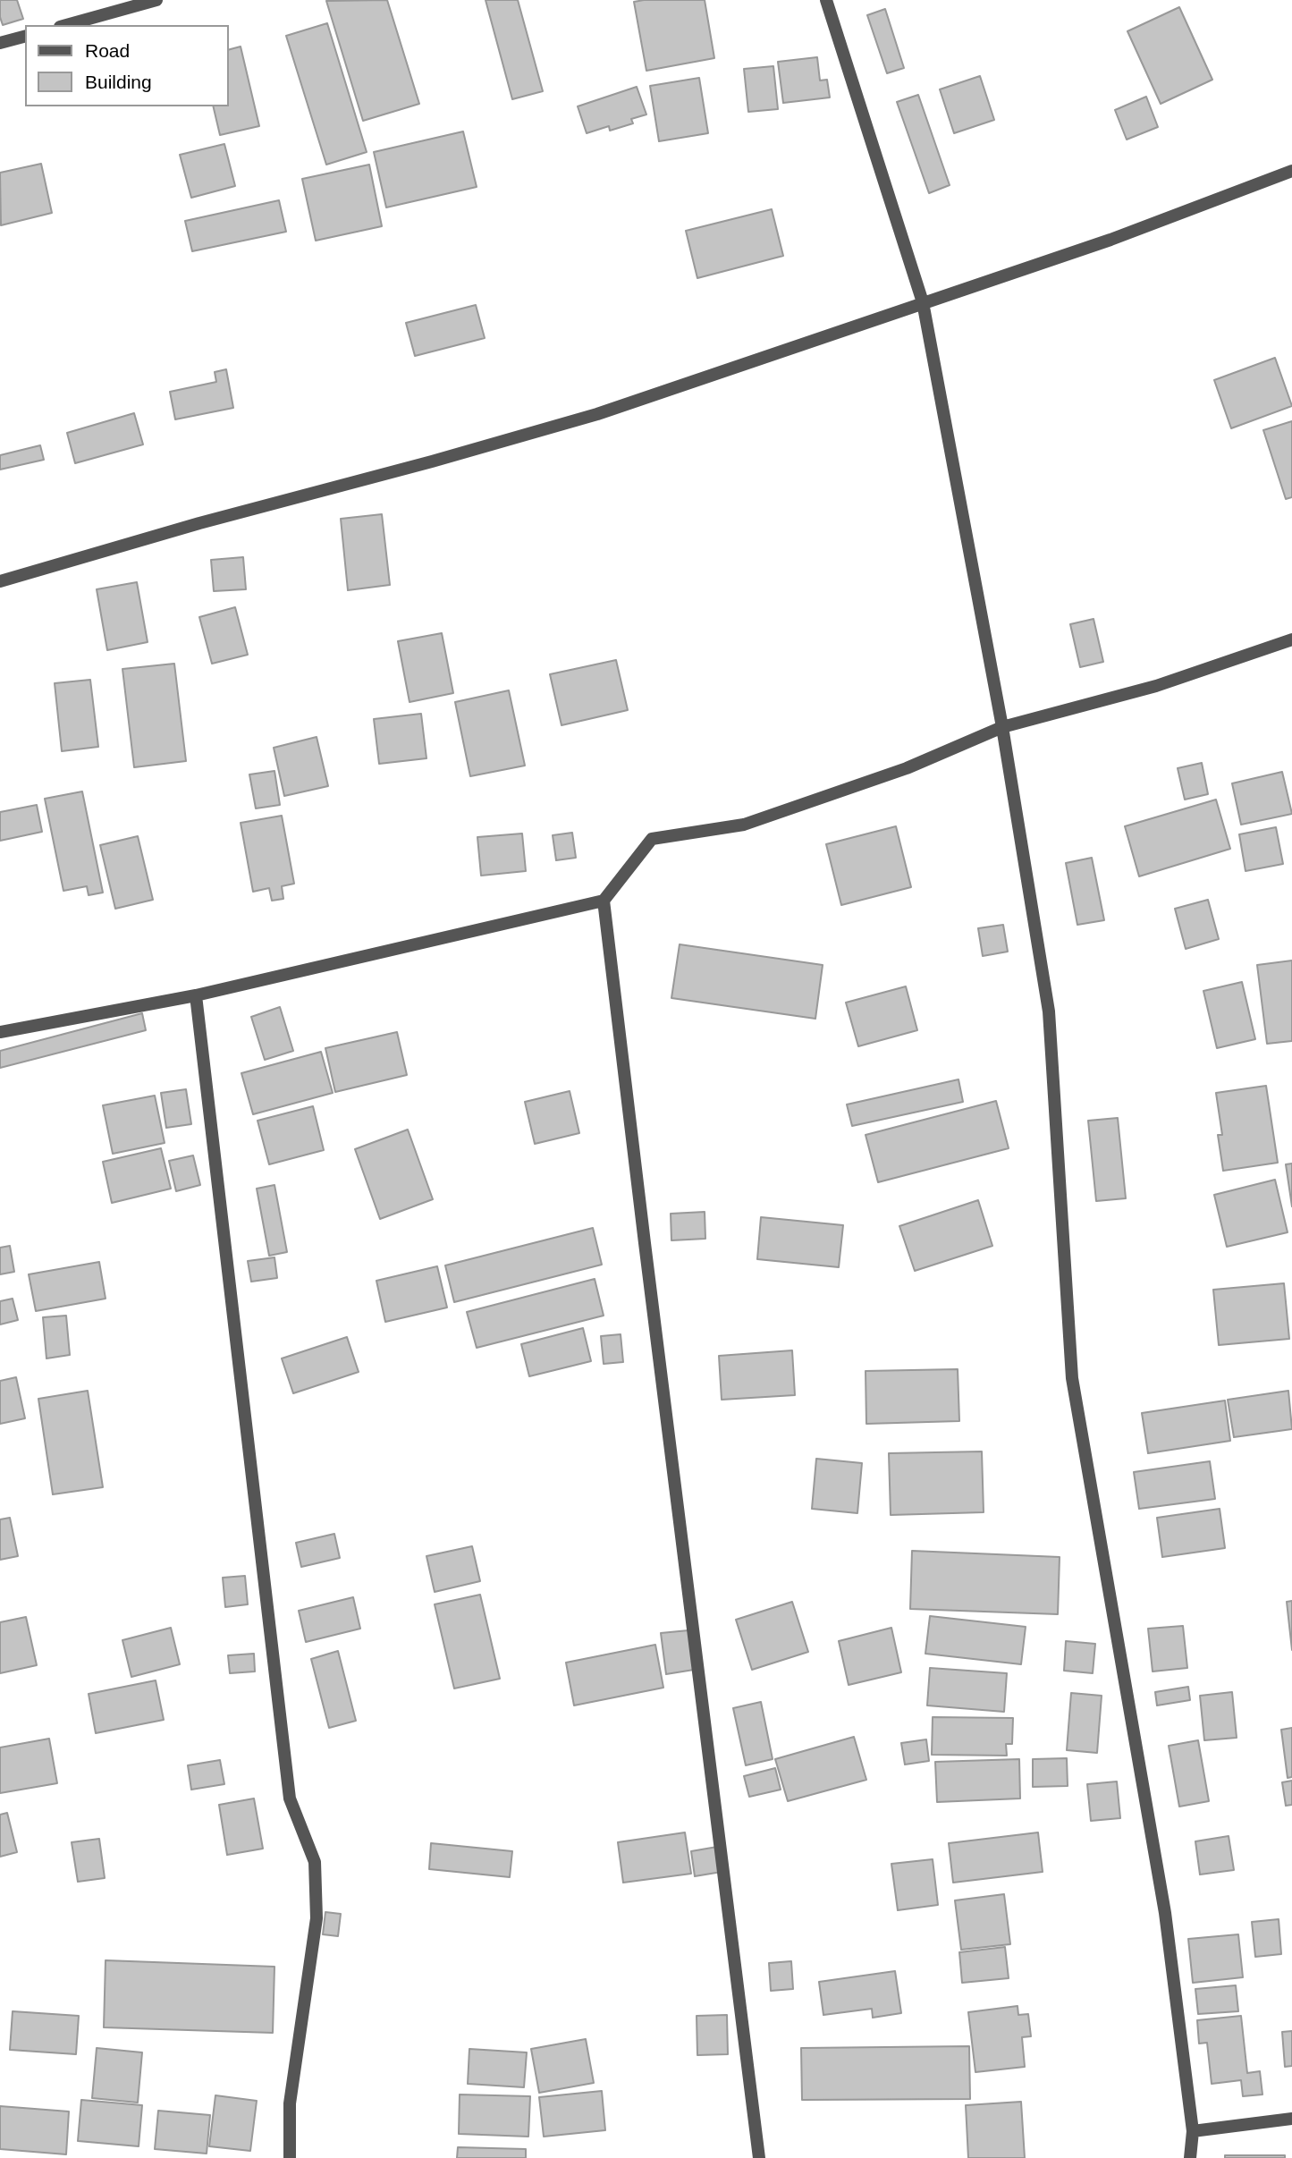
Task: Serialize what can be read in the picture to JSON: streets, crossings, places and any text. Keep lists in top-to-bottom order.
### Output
{
  "legend": ["Road", "Building"]
}
